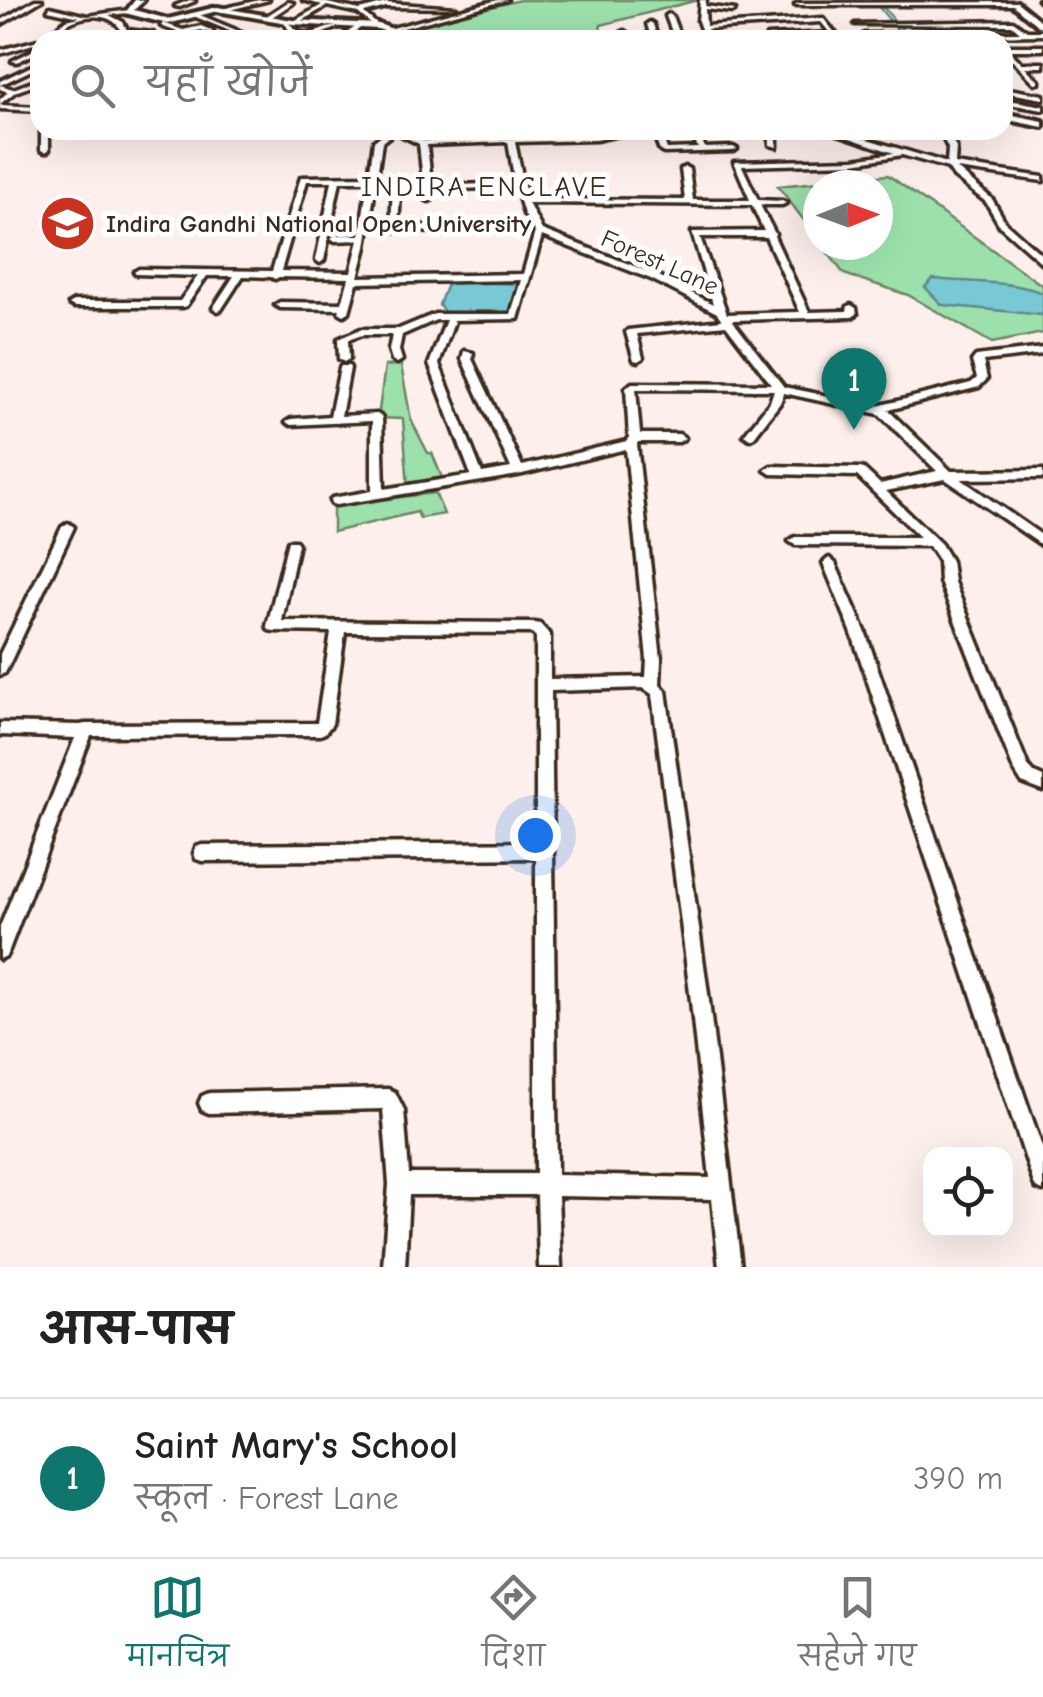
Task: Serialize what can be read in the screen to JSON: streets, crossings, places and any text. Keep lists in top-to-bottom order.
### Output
{
  "streets": {
    "street": ["Forest Lane"]
  },
  "districts": ["INDIRA ENCLAVE"],
  "places": {
    "school or university": ["Indira Gandhi National Open University"]
  },
  "north": "right",
  "page": {
    "search": "यहाँ खोजें",
    "pins": "1",
    "heading": "आस-पास",
    "list": [
      {
        "mark": "1",
        "name": "Saint Mary's School",
        "note": "स्कूल · Forest Lane",
        "value": "390 m"
      }
    ],
    "nav": ["मानचित्र", "दिशा", "सहेजे गए"]
  }
}
